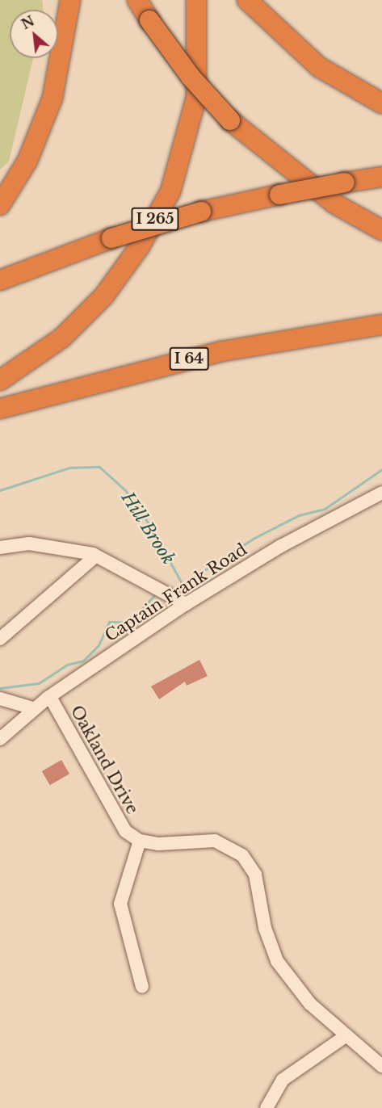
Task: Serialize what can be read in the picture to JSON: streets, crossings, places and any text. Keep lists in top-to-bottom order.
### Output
{
  "streets": {
    "highway": ["I 265", "I 64"],
    "street": ["Captain Frank Road", "Oakland Drive"]
  },
  "crossings": [
    ["Captain Frank Road", "Oakland Drive"]
  ],
  "water": ["Hill Brook"],
  "north": "top left"
}
